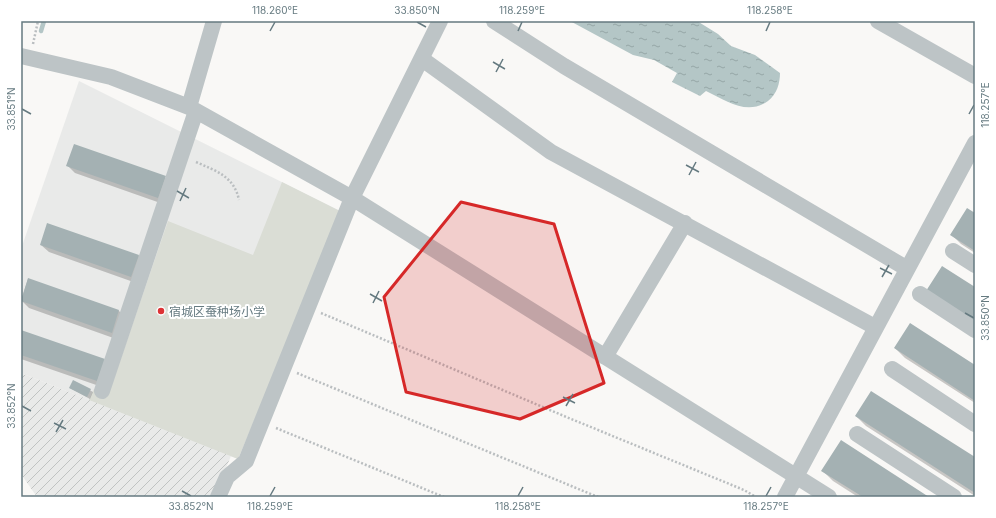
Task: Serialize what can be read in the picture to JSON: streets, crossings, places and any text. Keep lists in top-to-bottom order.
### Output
{
  "places": ["宿城区蚕种场小学"],
  "coordinates": [
    "118.260°E",
    "33.850°N",
    "118.259°E",
    "118.258°E",
    "118.257°E",
    "33.851°N",
    "33.852°N"
  ]
}
